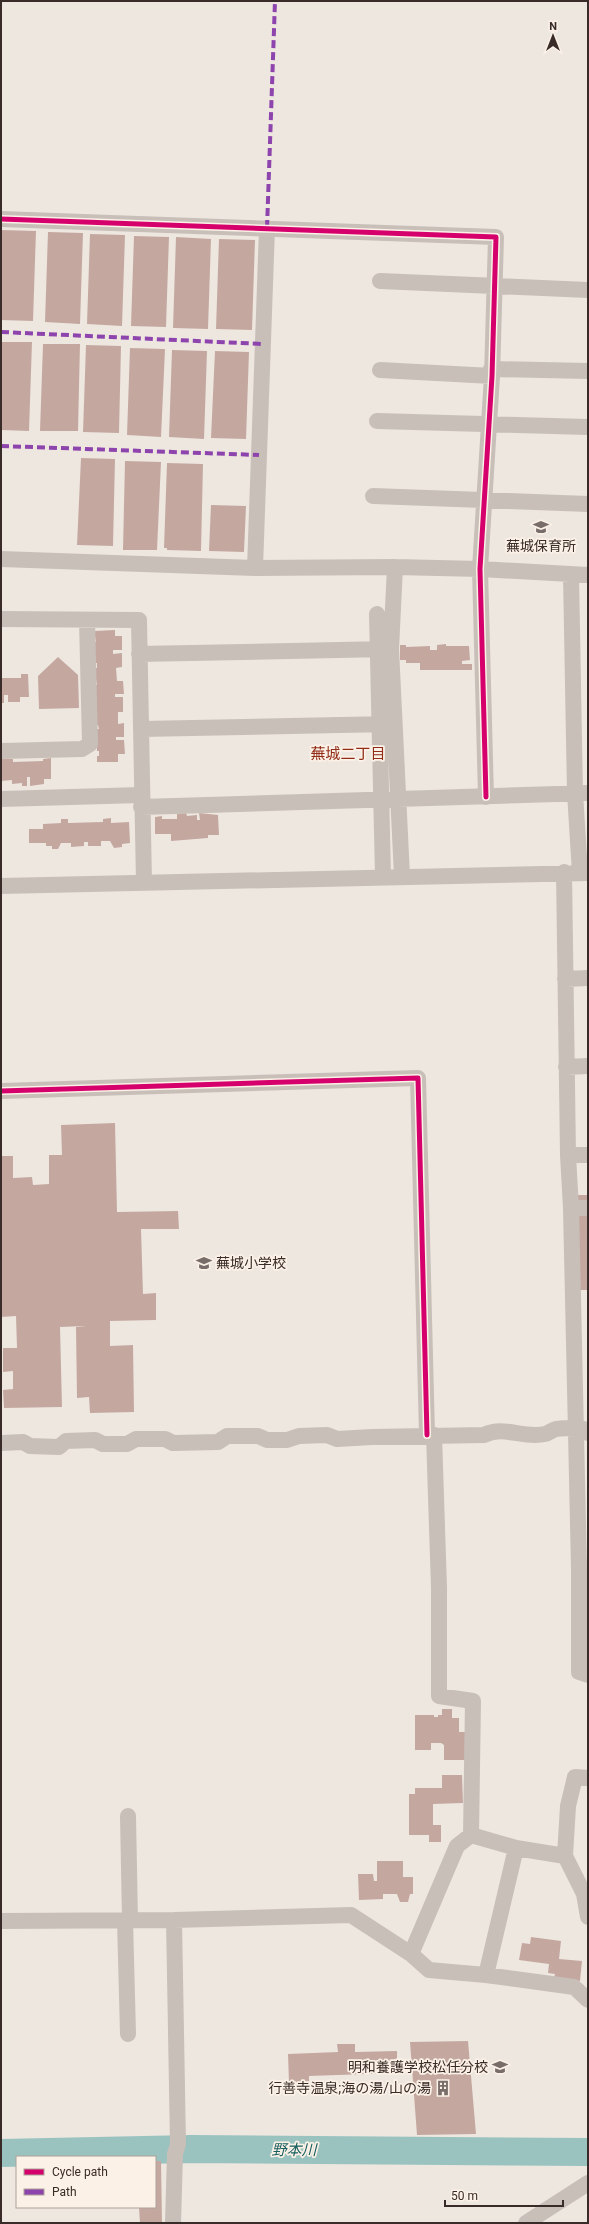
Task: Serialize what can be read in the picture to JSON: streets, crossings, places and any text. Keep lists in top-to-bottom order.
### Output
{
  "districts": ["蕪城二丁目"],
  "water": ["野本川"],
  "places": {
    "school or university": ["蕪城保育所", "蕪城小学校", "明和養護学校松任分校"],
    "building": ["行善寺温泉;海の湯/山の湯"]
  },
  "legend": ["Cycle path", "Path"],
  "scale_bar": "50 m",
  "north": "top"
}
